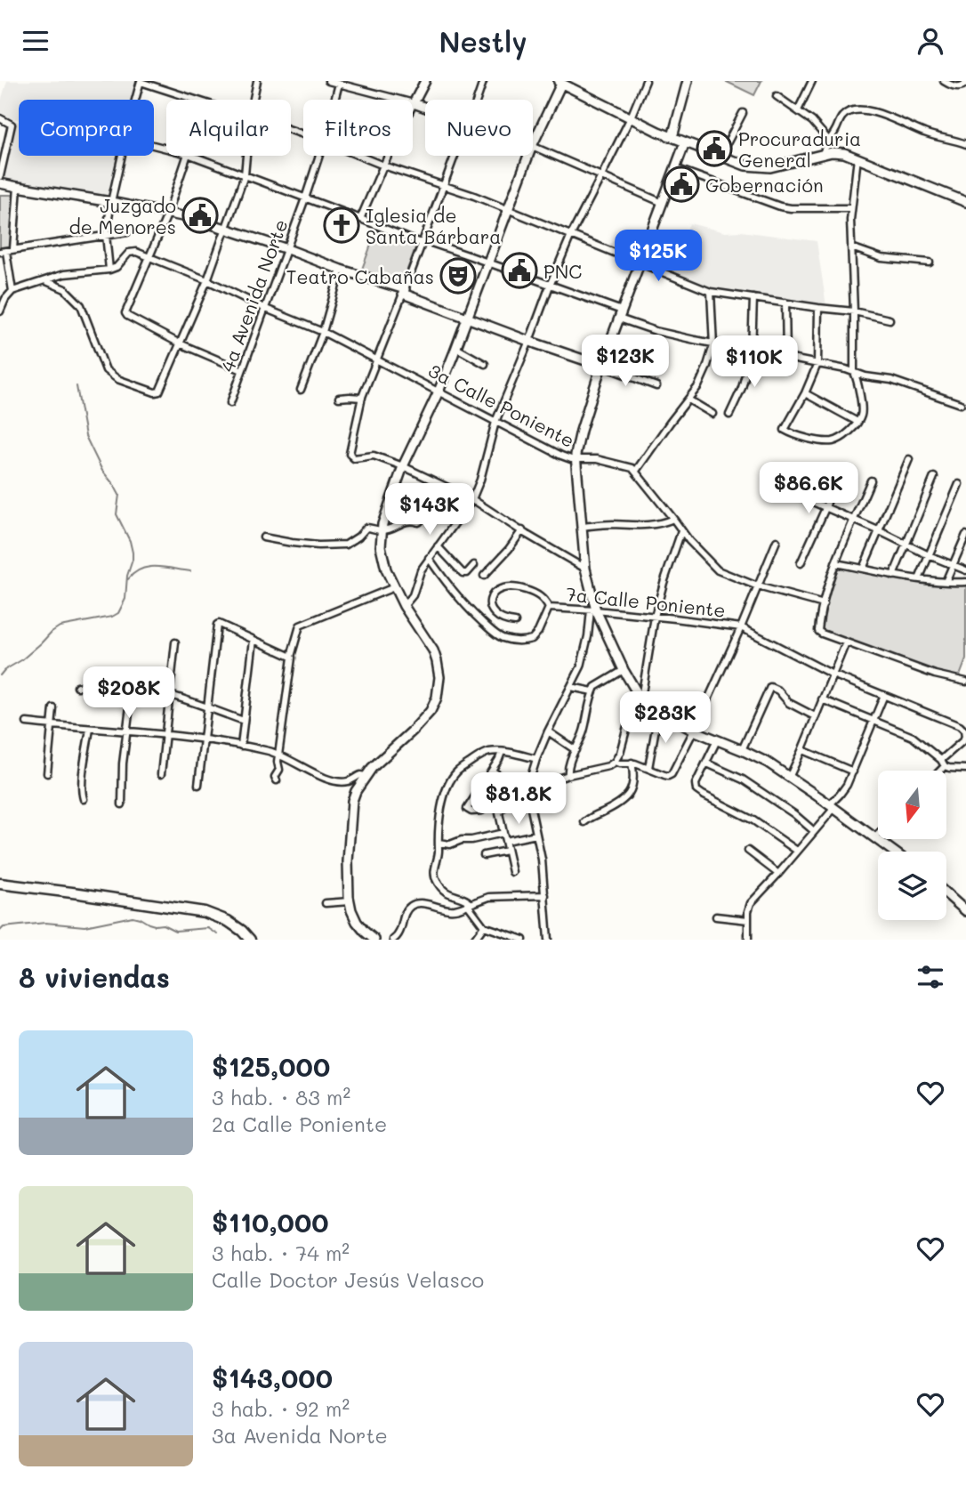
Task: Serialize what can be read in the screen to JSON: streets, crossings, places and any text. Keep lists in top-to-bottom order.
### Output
{
  "streets": {
    "street": ["4a Avenida Norte", "3a Calle Poniente", "7a Calle Poniente"]
  },
  "crossings": [
    ["4a Avenida Norte", "3a Calle Poniente"]
  ],
  "places": {
    "public building": [
      "Procuraduria General",
      "Gobernación",
      "Juzgado de Menores",
      "PNC"
    ],
    "church": ["Iglesia de Santa Bárbara"],
    "theatre": ["Teatro Cabañas"]
  },
  "north": "bottom",
  "page": {
    "header": "Nestly",
    "chip": [
      "Comprar",
      "Alquilar",
      "Filtros",
      "Nuevo"
    ],
    "price": [
      "$125K",
      "$123K",
      "$110K",
      "$86.6K",
      "$143K",
      "$208K",
      "$283K",
      "$81.8K"
    ],
    "heading": "8 viviendas",
    "list": [
      {
        "name": "$125,000",
        "note": "3 hab. · 83 m² · 2a Calle Poniente"
      },
      {
        "name": "$110,000",
        "note": "3 hab. · 74 m² · Calle Doctor Jesús Velasco"
      },
      {
        "name": "$143,000",
        "note": "3 hab. · 92 m² · 3a Avenida Norte"
      }
    ]
  }
}
